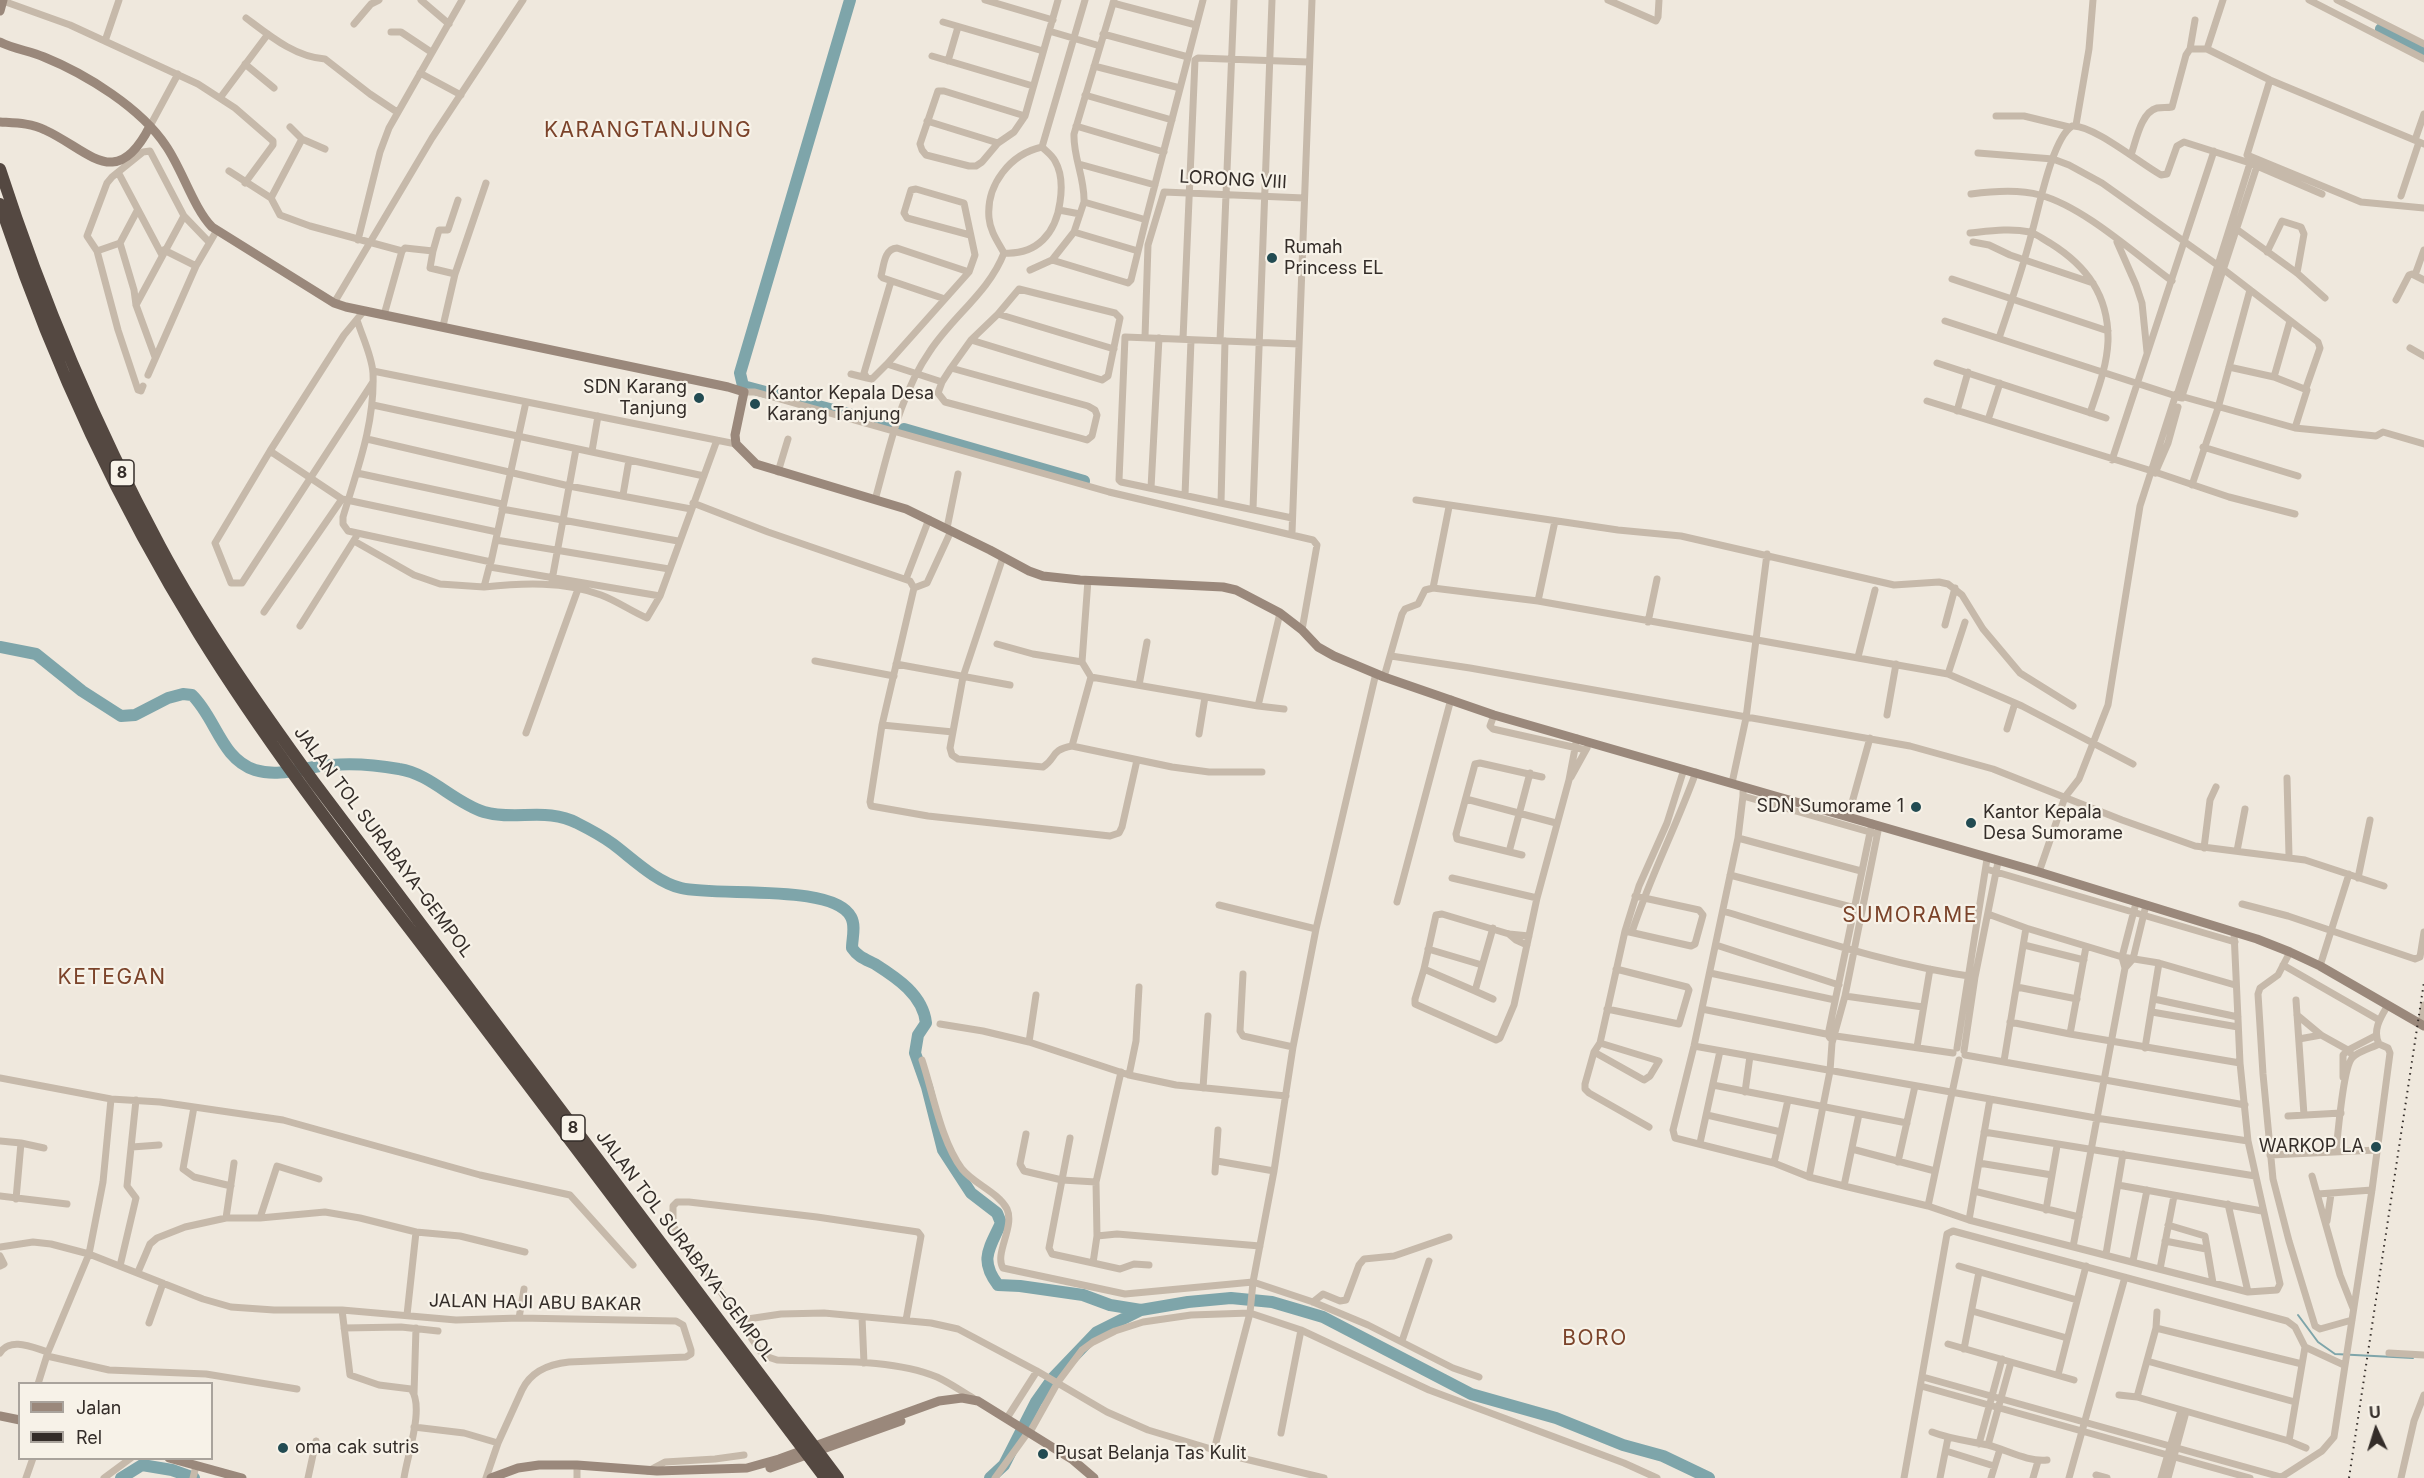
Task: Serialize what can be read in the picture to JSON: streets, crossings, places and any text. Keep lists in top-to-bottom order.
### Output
{
  "streets": {
    "highway": ["8", "JALAN TOL SURABAYA–GEMPOL"],
    "street": ["LORONG VIII", "JALAN HAJI ABU BAKAR"]
  },
  "districts": [
    "KARANGTANJUNG",
    "SUMORAME",
    "KETEGAN",
    "BORO"
  ],
  "places": [
    "Rumah Princess EL",
    "SDN Karang Tanjung",
    "Kantor Kepala Desa Karang Tanjung",
    "SDN Sumorame 1",
    "Kantor Kepala Desa Sumorame",
    "WARKOP LA",
    "oma cak sutris",
    "Pusat Belanja Tas Kulit"
  ],
  "legend": ["Jalan", "Rel"],
  "north": "top"
}
